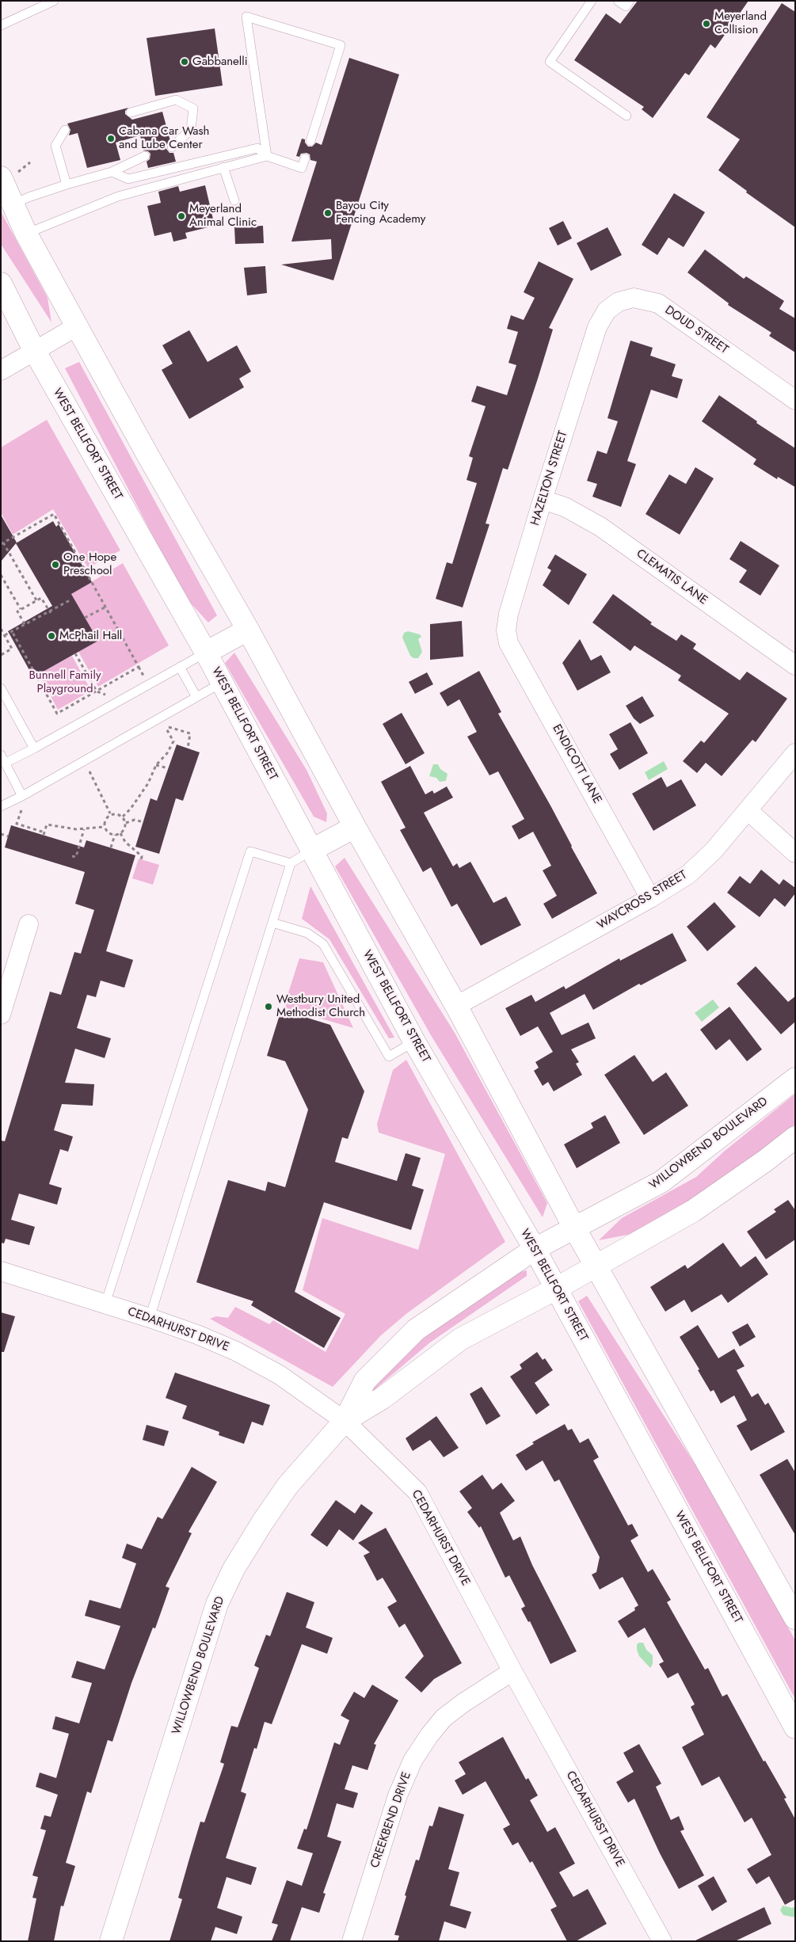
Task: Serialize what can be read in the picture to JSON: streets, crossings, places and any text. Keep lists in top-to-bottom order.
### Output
{
  "streets": {
    "main road": ["WEST BELLFORT STREET", "WILLOWBEND BOULEVARD"],
    "street": [
      "DOUD STREET",
      "HAZELTON STREET",
      "CLEMATIS LANE",
      "ENDICOTT LANE",
      "WAYCROSS STREET",
      "CEDARHURST DRIVE",
      "CREEKBEND DRIVE"
    ]
  },
  "crossings": [
    ["DOUD STREET", "HAZELTON STREET"],
    ["WEST BELLFORT STREET", "WILLOWBEND BOULEVARD"],
    ["HAZELTON STREET", "CLEMATIS LANE"],
    ["HAZELTON STREET", "ENDICOTT LANE"],
    ["ENDICOTT LANE", "WAYCROSS STREET"],
    ["WILLOWBEND BOULEVARD", "CEDARHURST DRIVE"],
    ["CEDARHURST DRIVE", "CREEKBEND DRIVE"]
  ],
  "parks": ["Bunnell Family Playground"],
  "places": [
    "Meyerland Collision",
    "Gabbanelli",
    "Cabana Car Wash and Lube Center",
    "Bayou City Fencing Academy",
    "Meyerland Animal Clinic",
    "One Hope Preschool",
    "McPhail Hall",
    "Westbury United Methodist Church"
  ]
}
